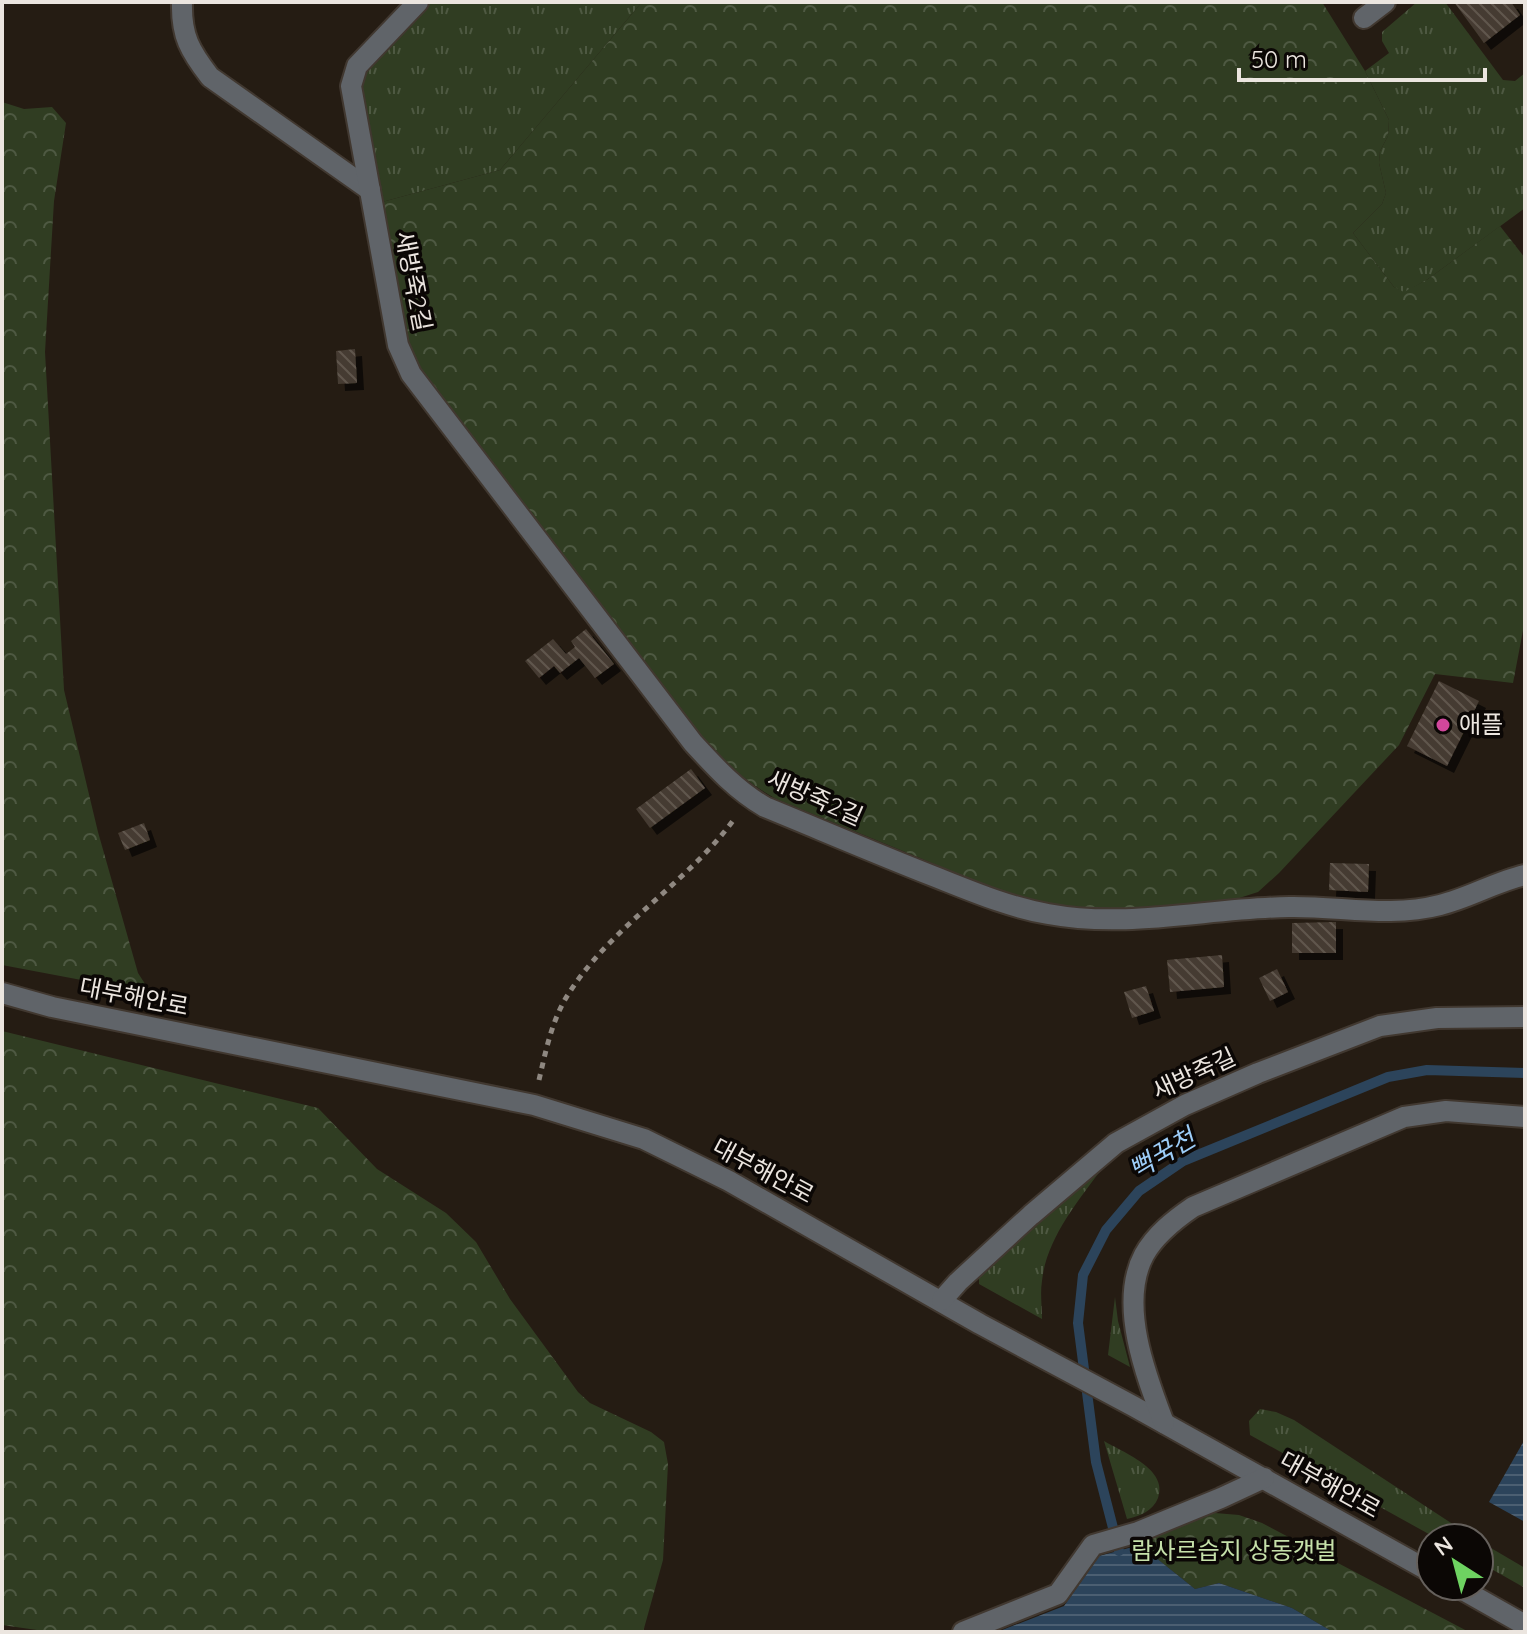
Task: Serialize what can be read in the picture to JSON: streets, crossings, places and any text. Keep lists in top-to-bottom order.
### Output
{
  "streets": {
    "street": ["새방죽2길", "대부해안로", "새방죽길"]
  },
  "crossings": [
    ["대부해안로", "새방죽길"]
  ],
  "water": ["뻑꾹천"],
  "parks": ["람사르습지 상동갯벌"],
  "places": ["애플"],
  "scale_bar": "50 m",
  "north": "top left"
}
